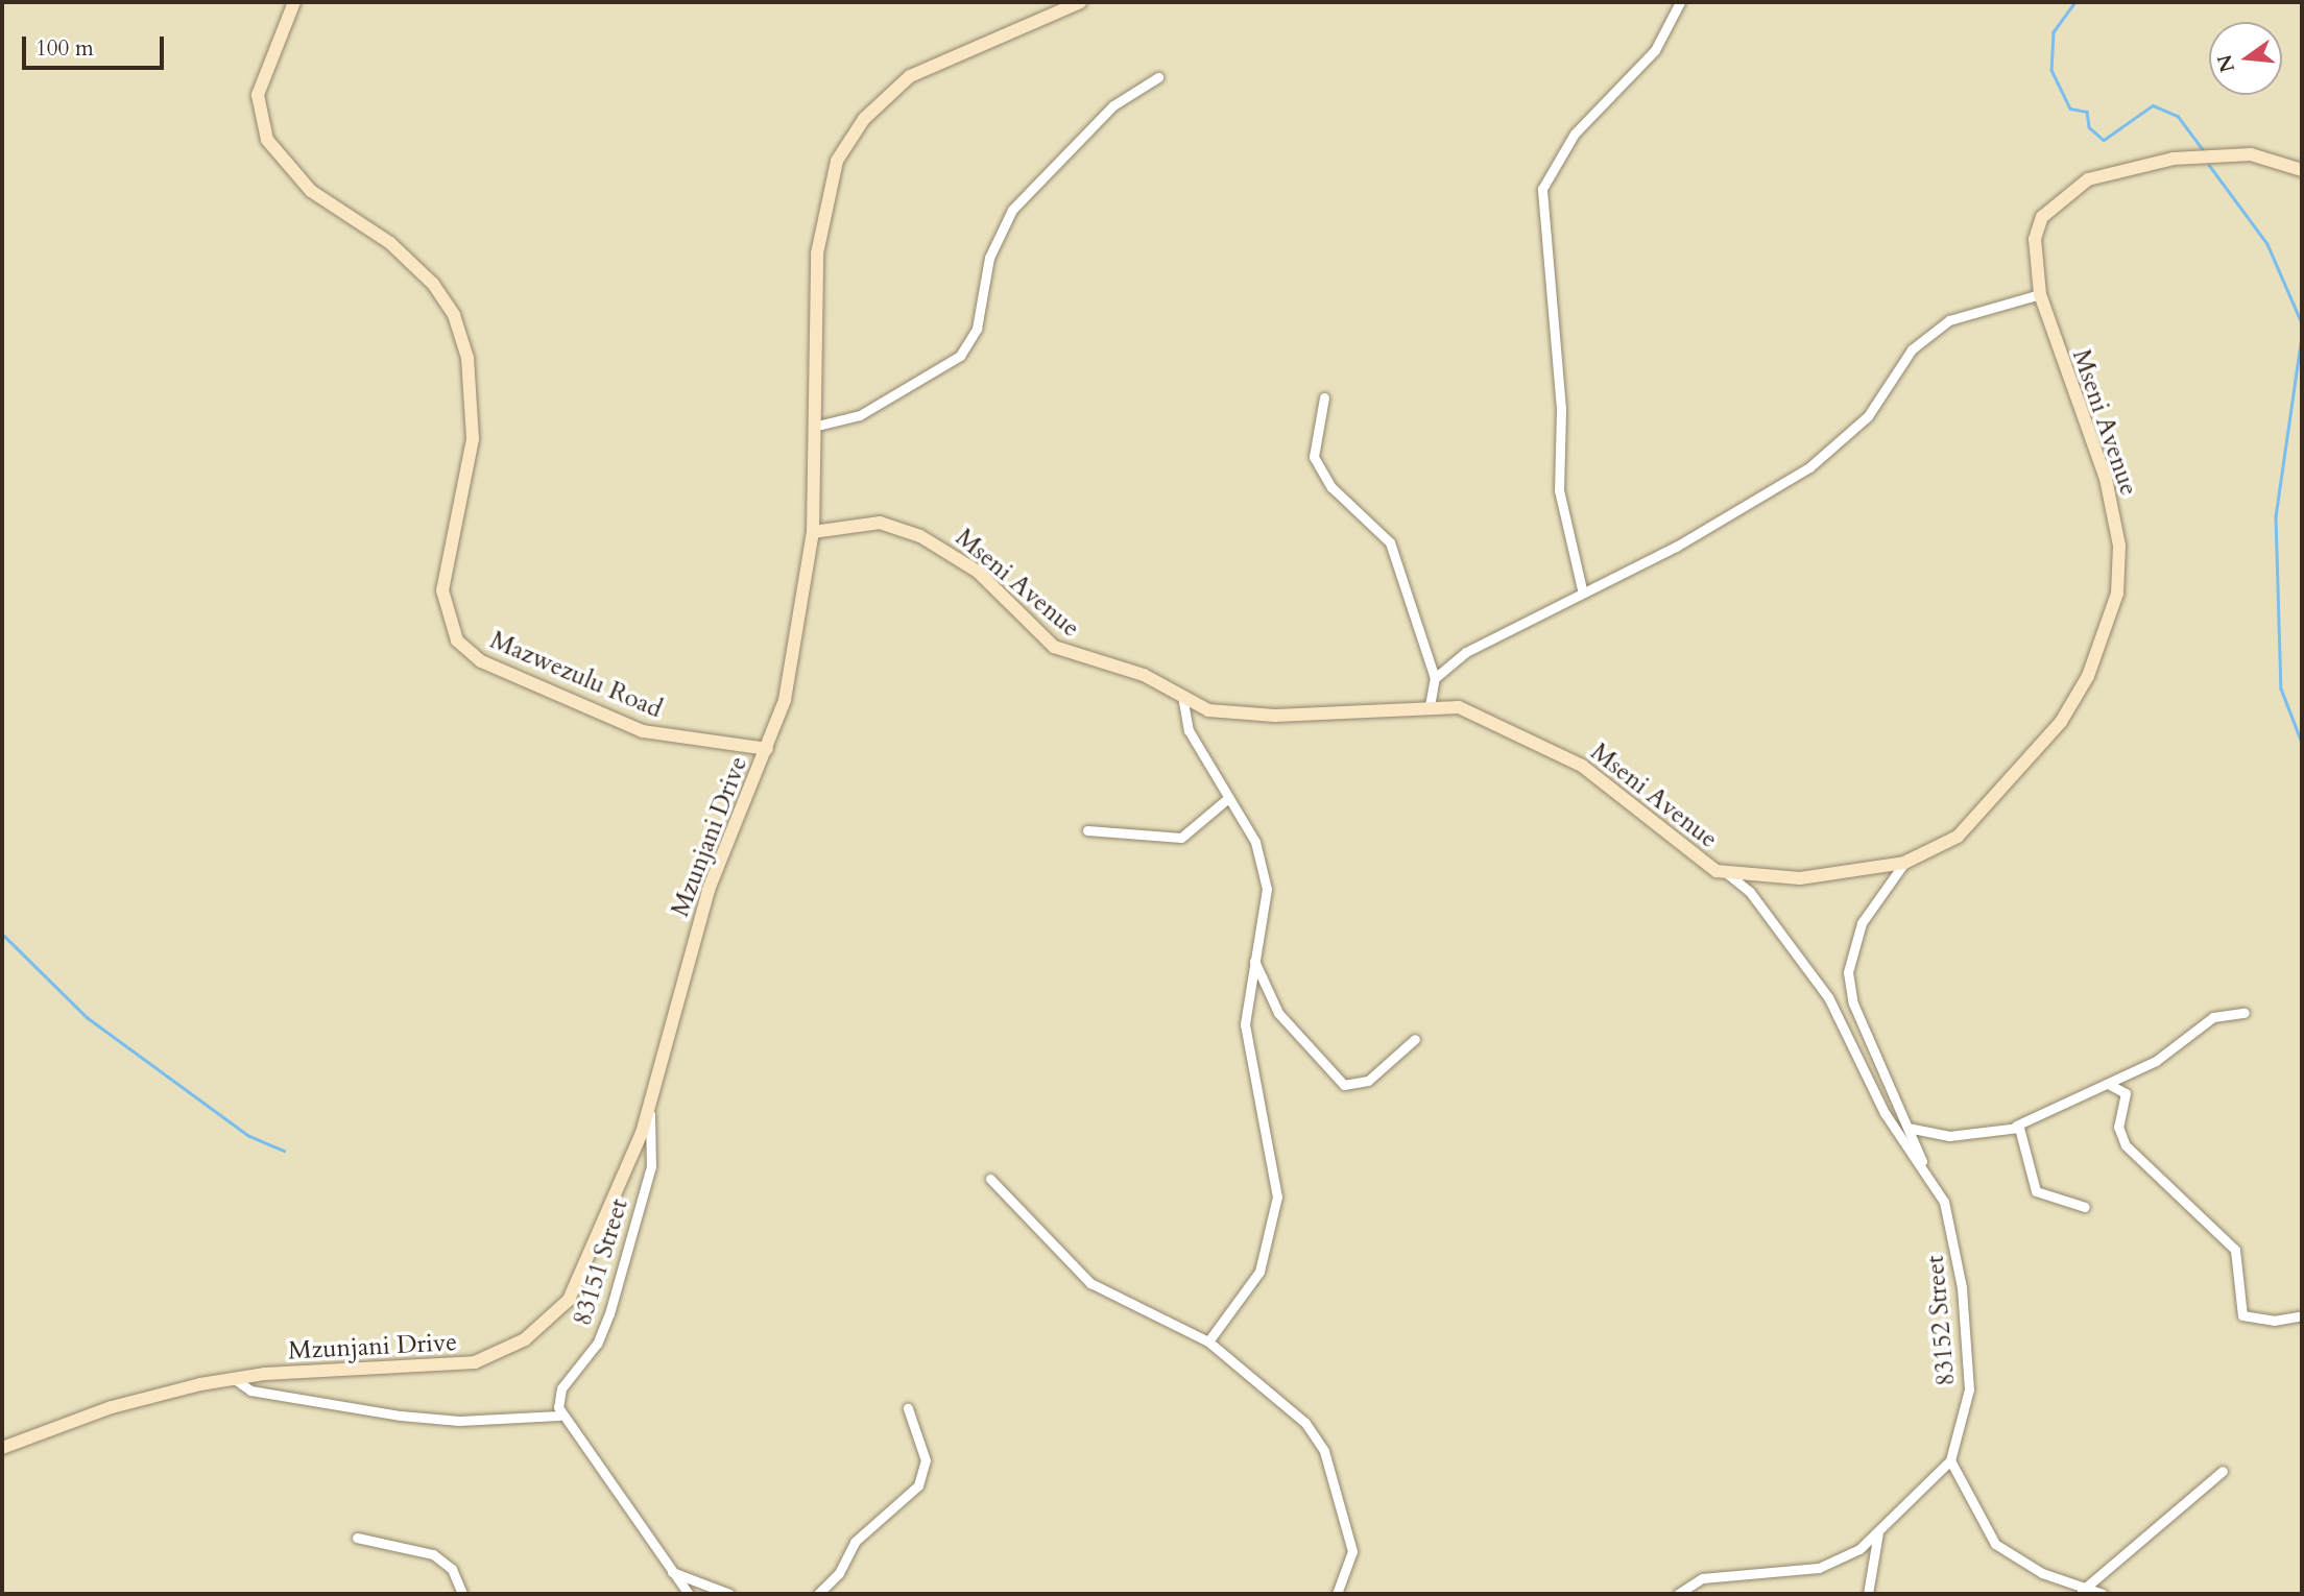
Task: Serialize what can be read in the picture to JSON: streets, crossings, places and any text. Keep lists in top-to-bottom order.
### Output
{
  "streets": {
    "street": [
      "Mseni Avenue",
      "Mazwezulu Road",
      "Mzunjani Drive",
      "83151 Street",
      "83152 Street"
    ]
  },
  "crossings": [
    ["Mseni Avenue", "Mzunjani Drive"],
    ["Mseni Avenue", "83152 Street"],
    ["Mazwezulu Road", "Mzunjani Drive"],
    ["Mzunjani Drive", "83151 Street"]
  ],
  "scale_bar": "100 m",
  "north": "left"
}
